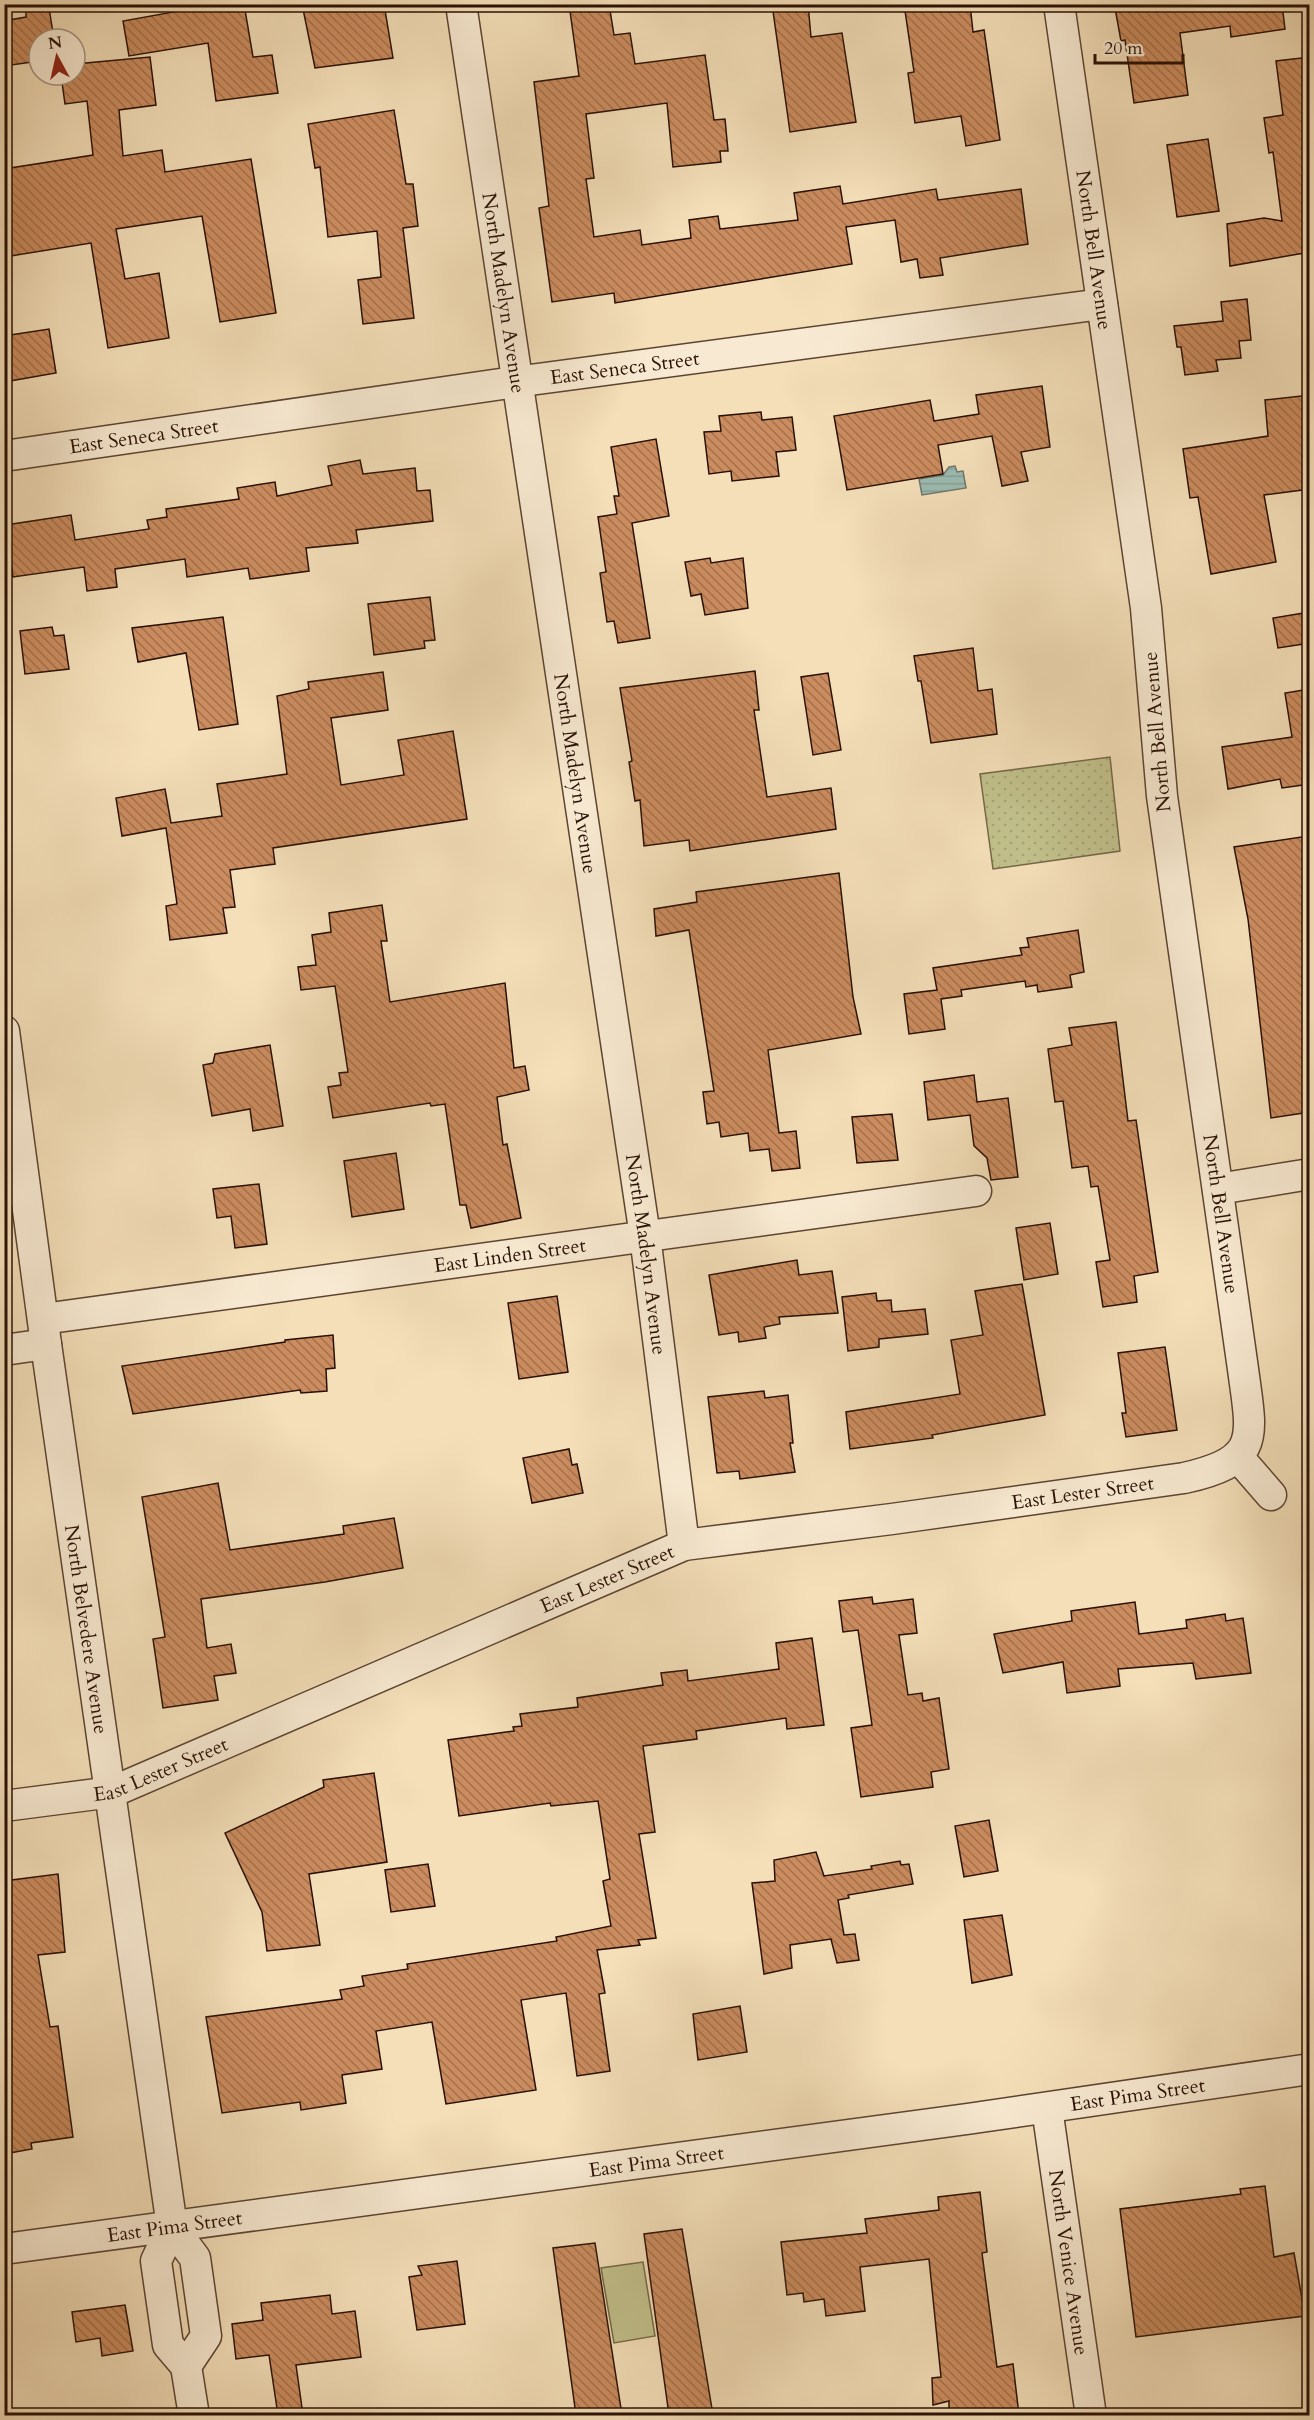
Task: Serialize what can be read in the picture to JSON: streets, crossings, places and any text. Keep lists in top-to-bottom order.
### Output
{
  "streets": {
    "street": [
      "North Bell Avenue",
      "North Madelyn Avenue",
      "East Seneca Street",
      "East Linden Street",
      "East Lester Street",
      "North Belvedere Avenue",
      "East Pima Street",
      "North Venice Avenue"
    ]
  },
  "crossings": [
    ["North Bell Avenue", "East Seneca Street"],
    ["North Bell Avenue", "East Lester Street"],
    ["North Madelyn Avenue", "East Seneca Street"],
    ["North Madelyn Avenue", "East Linden Street"],
    ["North Madelyn Avenue", "East Lester Street"],
    ["East Linden Street", "North Belvedere Avenue"],
    ["East Lester Street", "North Belvedere Avenue"],
    ["North Belvedere Avenue", "East Pima Street"],
    ["East Pima Street", "North Venice Avenue"]
  ],
  "scale_bar": "20 m",
  "north": "top"
}
